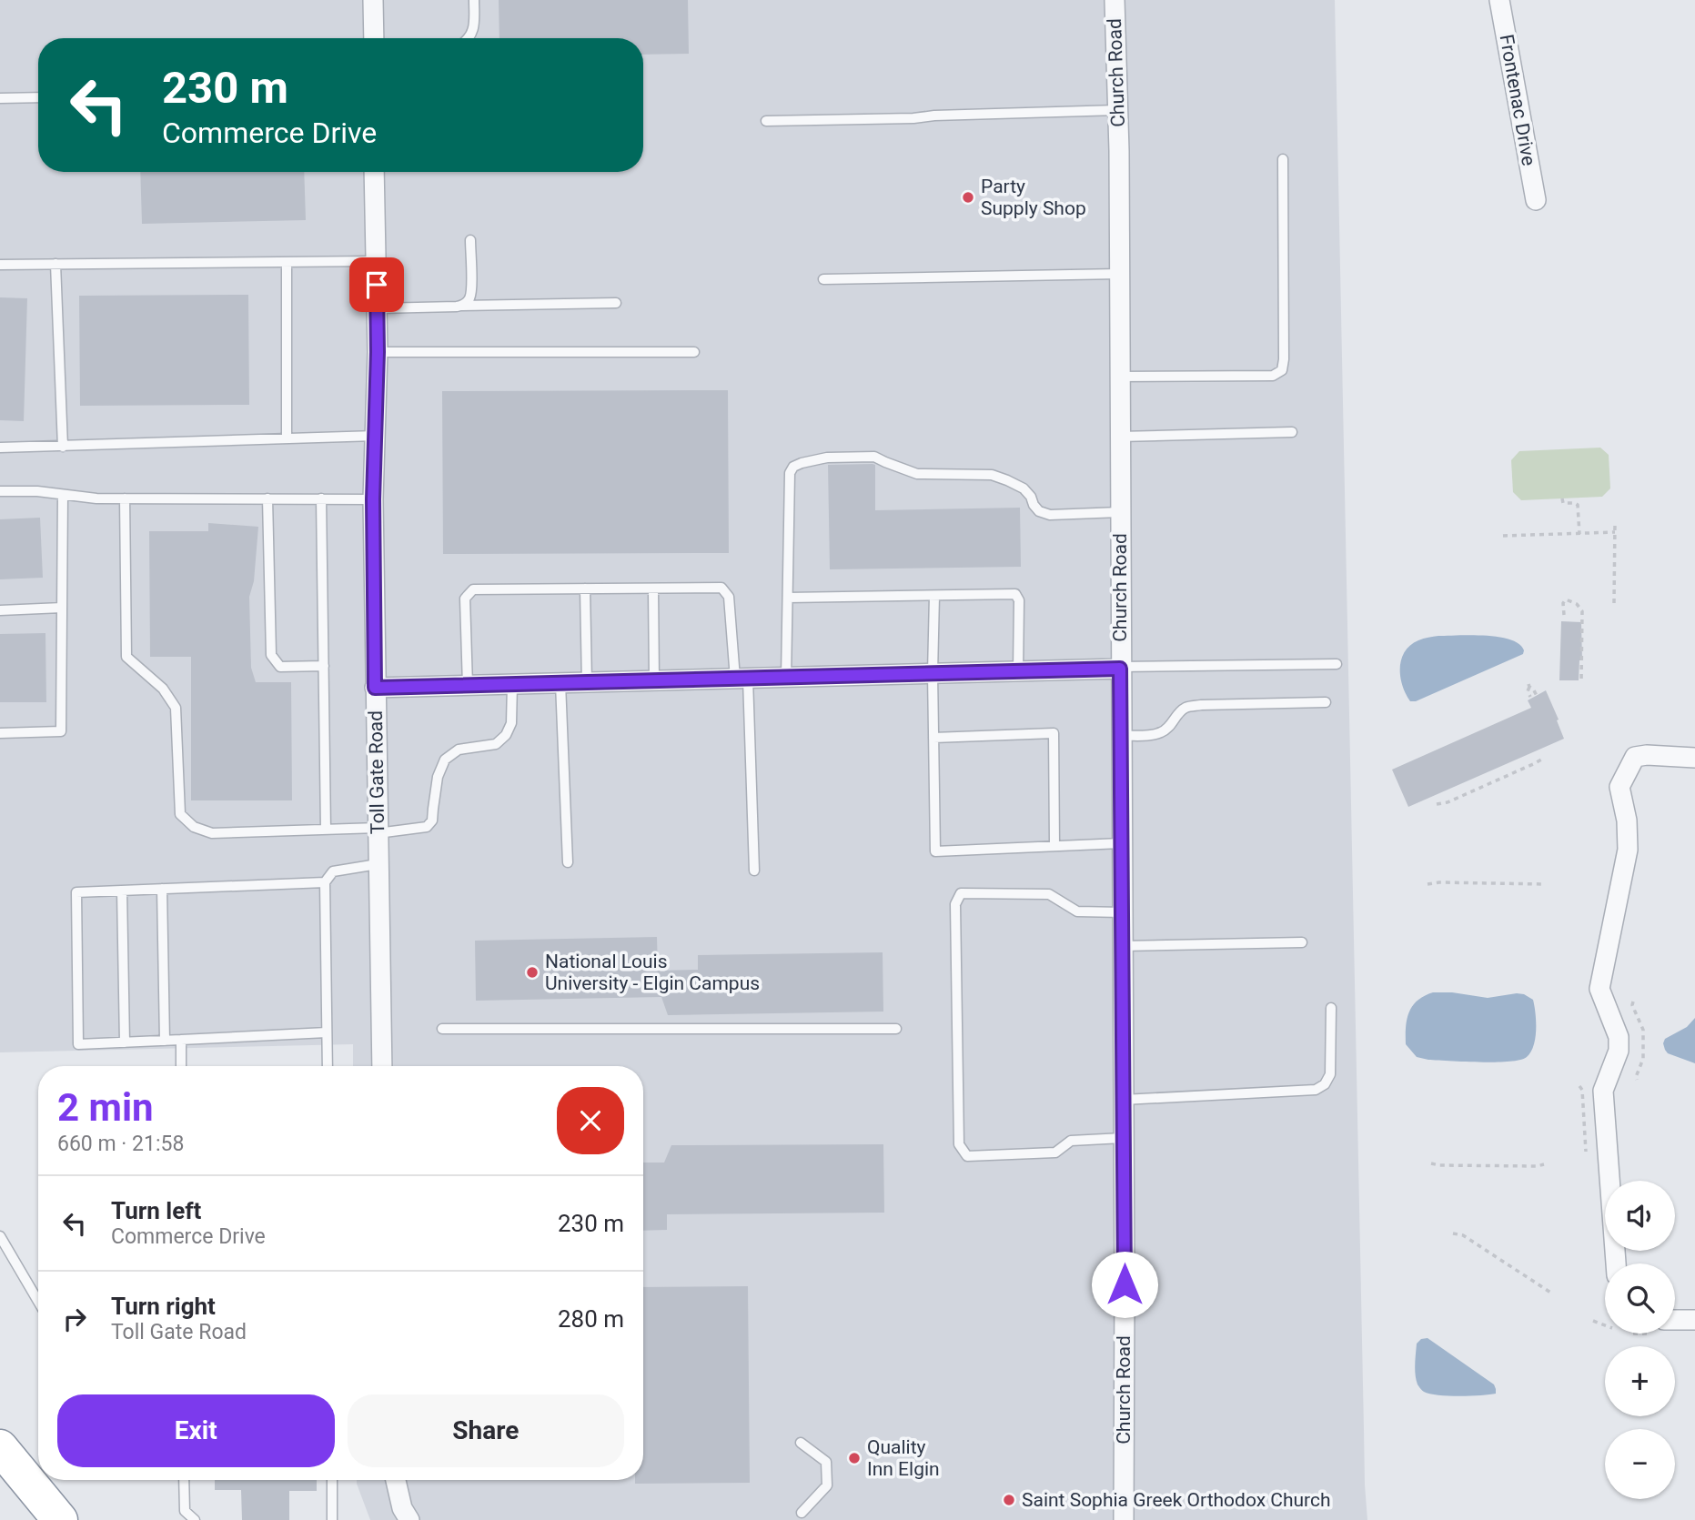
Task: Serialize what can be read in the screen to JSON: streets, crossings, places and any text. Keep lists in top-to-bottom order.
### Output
{
  "streets": {
    "street": ["Church Road", "Frontenac Drive", "Toll Gate Road"]
  },
  "places": [
    "Party Supply Shop",
    "National Louis University - Elgin Campus",
    "Quality Inn Elgin",
    "Saint Sophia Greek Orthodox Church"
  ],
  "page": {
    "turn": ["230 m", "Commerce Drive"],
    "heading": ["2 min", "660 m · 21:58"],
    "list": [
      {
        "name": "Turn left",
        "note": "Commerce Drive",
        "value": "230 m"
      },
      {
        "name": "Turn right",
        "note": "Toll Gate Road",
        "value": "280 m"
      }
    ],
    "map_buttons": ["+", "−"],
    "buttons": ["Exit", "Share"]
  }
}
